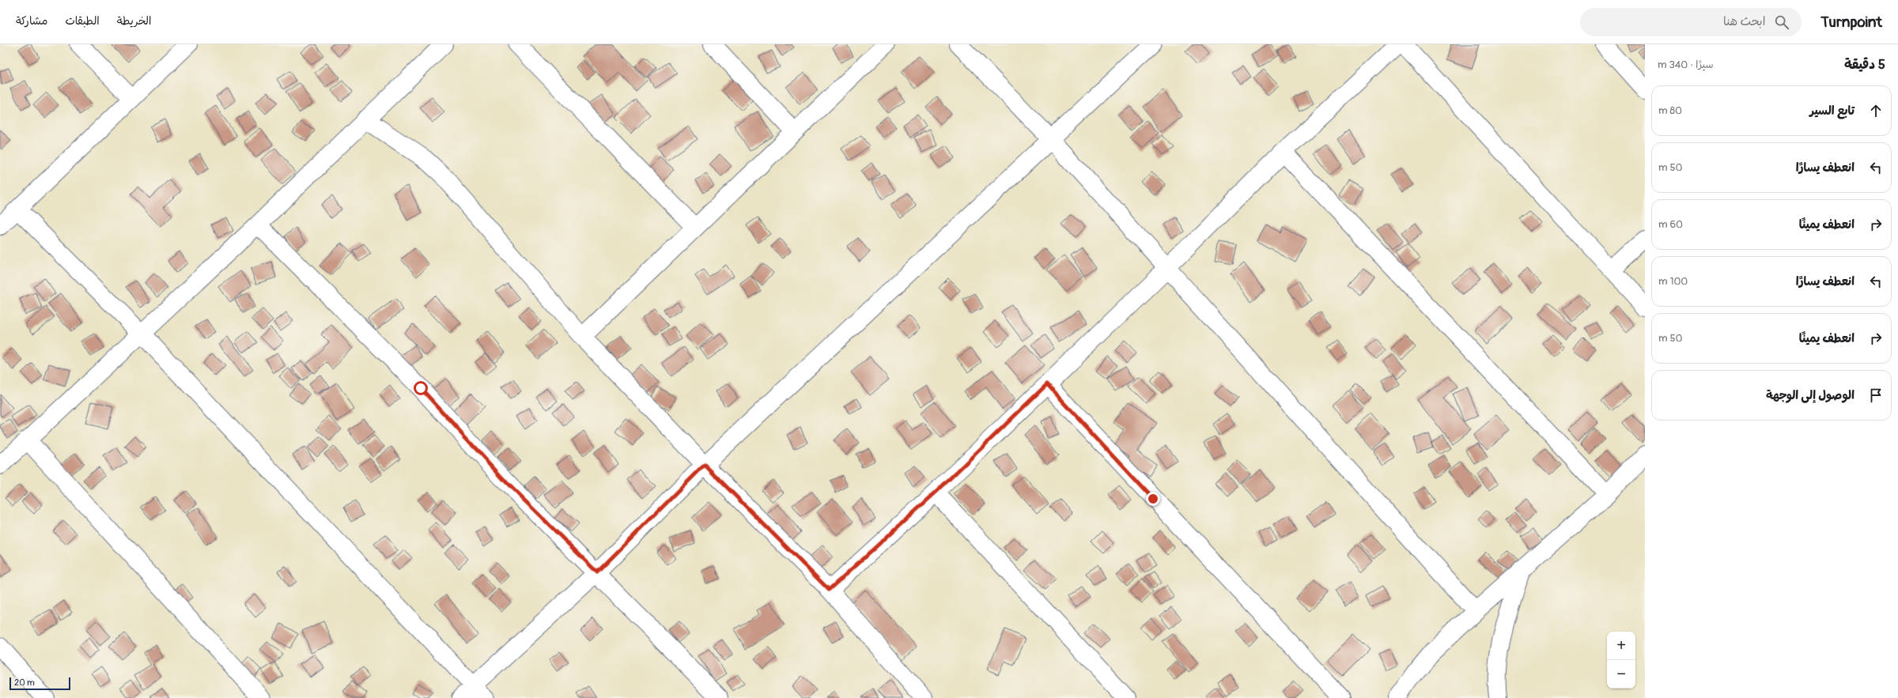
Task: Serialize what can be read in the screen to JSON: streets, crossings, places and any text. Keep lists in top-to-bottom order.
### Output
{
  "scale_bar": "20 m",
  "page": {
    "header": "Turnpoint",
    "search": "ابحث هنا",
    "nav": ["الخريطة", "الطبقات", "مشاركة"],
    "heading": ["5 دقيقة", "سيرًا · 340 m"],
    "list": [
      ["تابع السير", "80 m"],
      ["انعطف يسارًا", "50 m"],
      ["انعطف يمينًا", "60 m"],
      ["انعطف يسارًا", "100 m"],
      ["انعطف يمينًا", "50 m"],
      "الوصول إلى الوجهة"
    ],
    "map_buttons": ["+", "−"],
    "scale": "20 m"
  }
}
